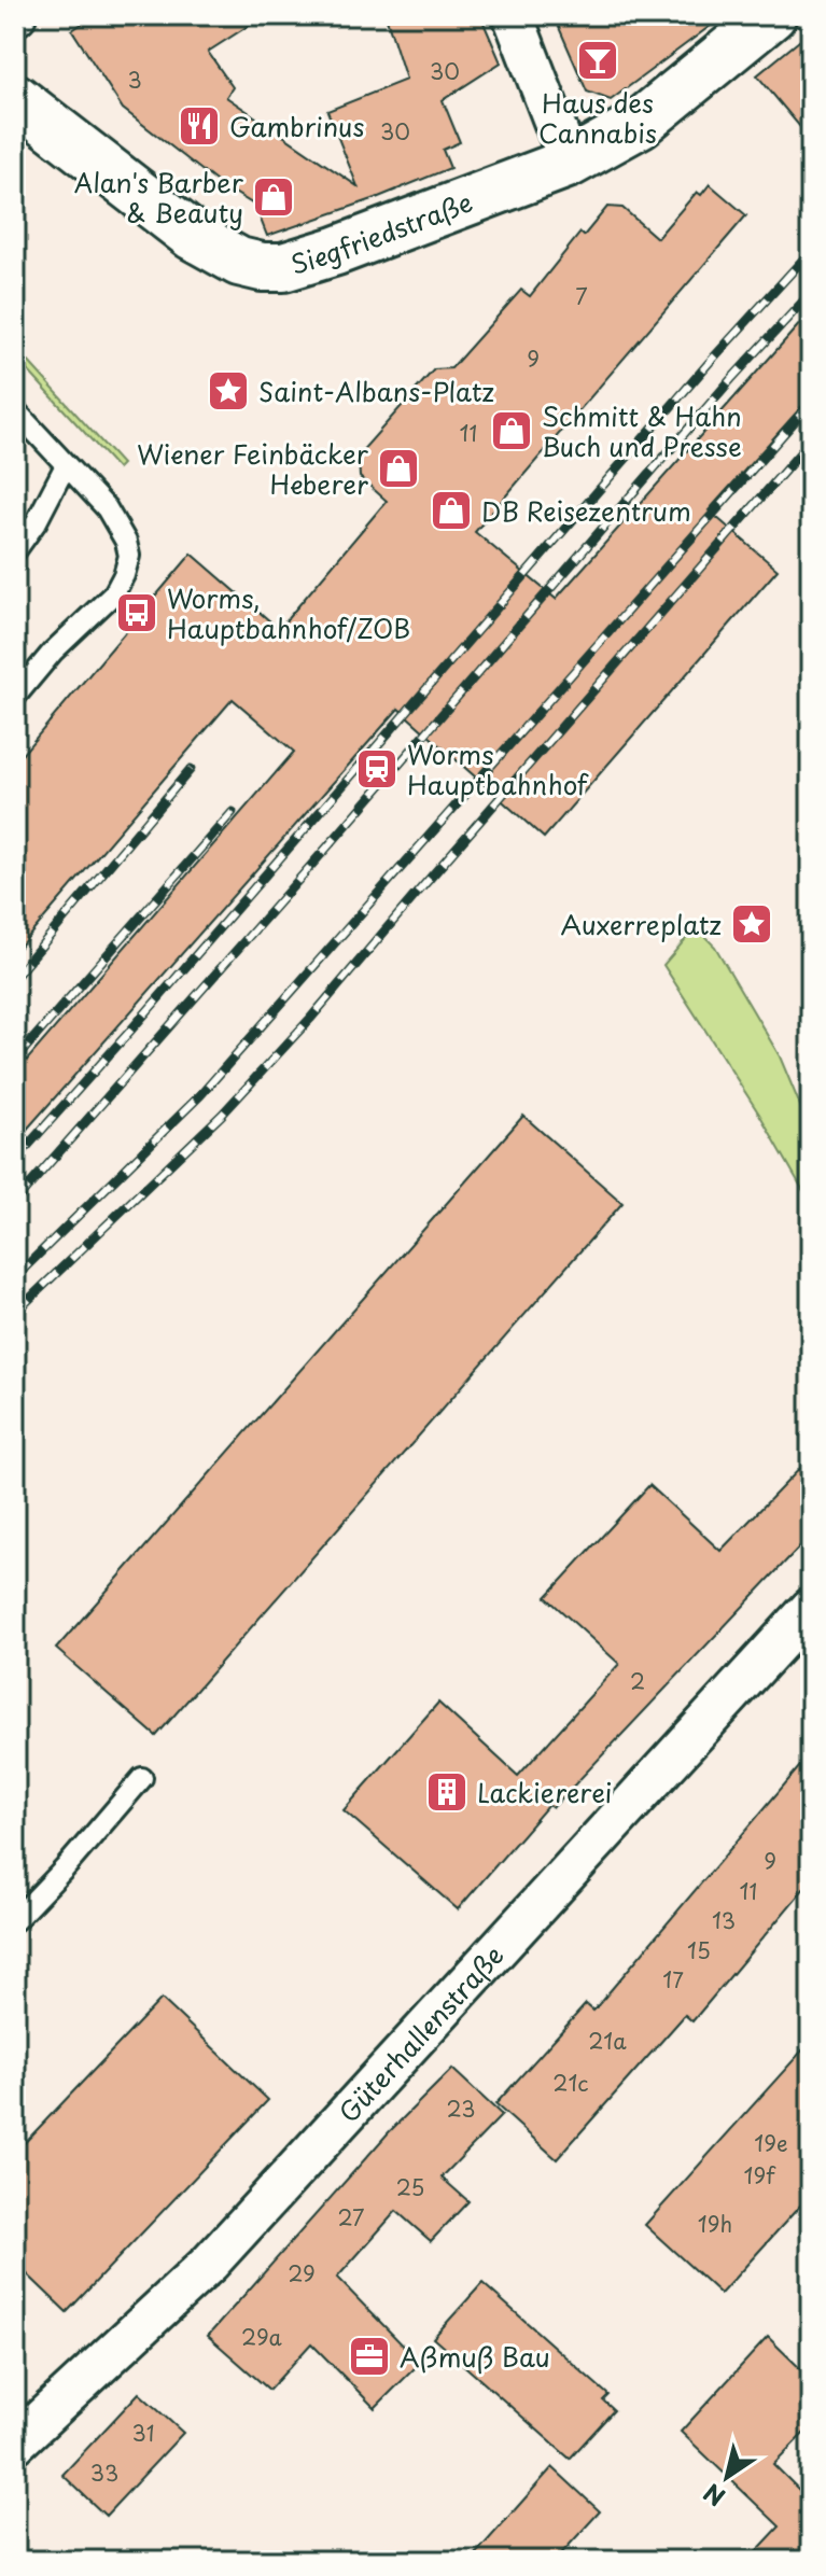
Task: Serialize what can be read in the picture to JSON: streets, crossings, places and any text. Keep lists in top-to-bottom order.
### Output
{
  "streets": {
    "street": ["Siegfriedstraße", "Güterhallenstraße"]
  },
  "places": {
    "bar": ["Haus des Cannabis"],
    "restaurant": ["Gambrinus"],
    "shop": [
      "Alan's Barber & Beauty",
      "Schmitt & Hahn Buch und Presse",
      "Wiener Feinbäcker Heberer",
      "DB Reisezentrum"
    ],
    "place": ["Saint-Albans-Platz", "Auxerreplatz"],
    "bus stop": ["Worms, Hauptbahnhof/ZOB"],
    "station": ["Worms Hauptbahnhof"],
    "building": ["Lackiererei"],
    "office": ["Aßmuß Bau"]
  },
  "house_numbers": [
    "30",
    "3",
    "30",
    "7",
    "9",
    "11",
    "2",
    "9",
    "11",
    "13",
    "15",
    "17",
    "21a",
    "21c",
    "23",
    "19e",
    "19f",
    "25",
    "27",
    "19h",
    "29",
    "29a",
    "31",
    "33"
  ],
  "north": "bottom left"
}
